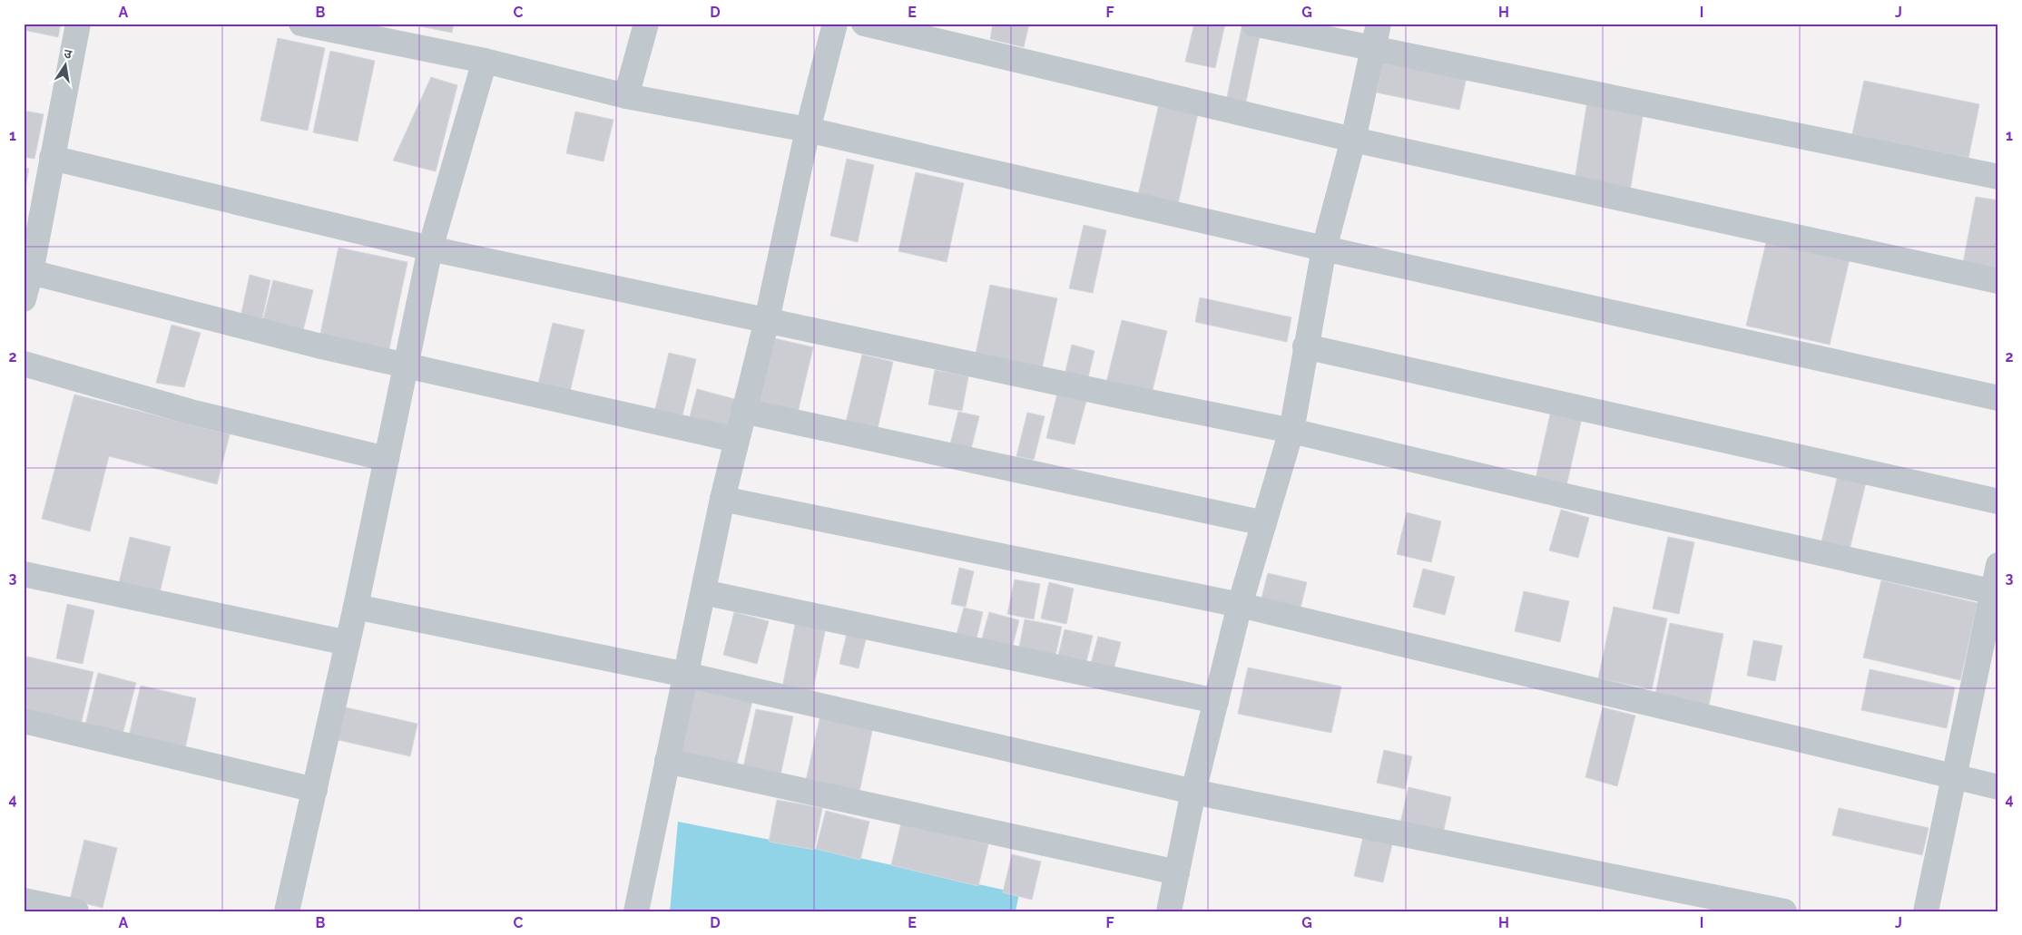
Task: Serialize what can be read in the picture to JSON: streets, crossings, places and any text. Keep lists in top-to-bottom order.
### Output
{
  "north": "top",
  "grid": {
    "columns": [
      "A",
      "B",
      "C",
      "D",
      "E",
      "F",
      "G",
      "H",
      "I",
      "J"
    ],
    "rows": [
      "1",
      "2",
      "3",
      "4"
    ]
  }
}
